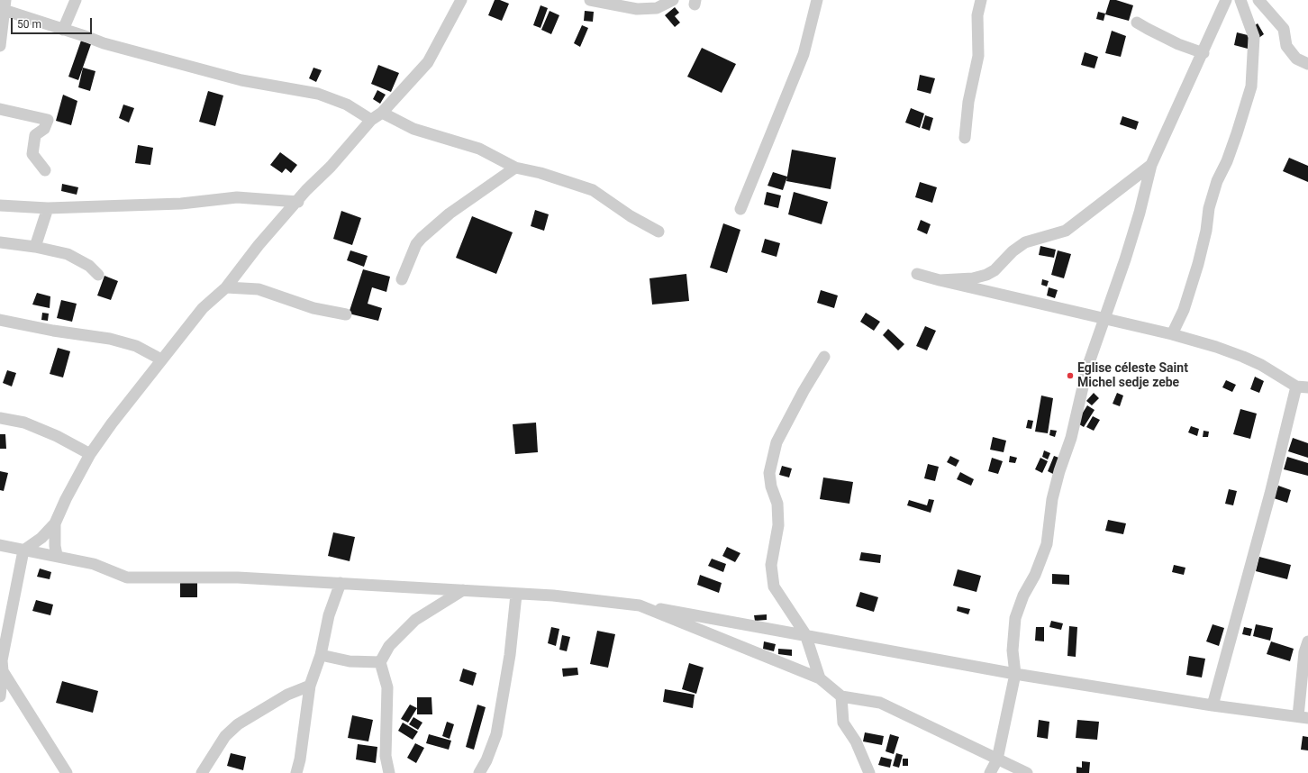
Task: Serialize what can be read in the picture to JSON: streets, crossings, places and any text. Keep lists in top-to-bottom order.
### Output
{
  "places": ["Eglise céleste Saint Michel sedje zebe"],
  "scale_bar": "50 m"
}
